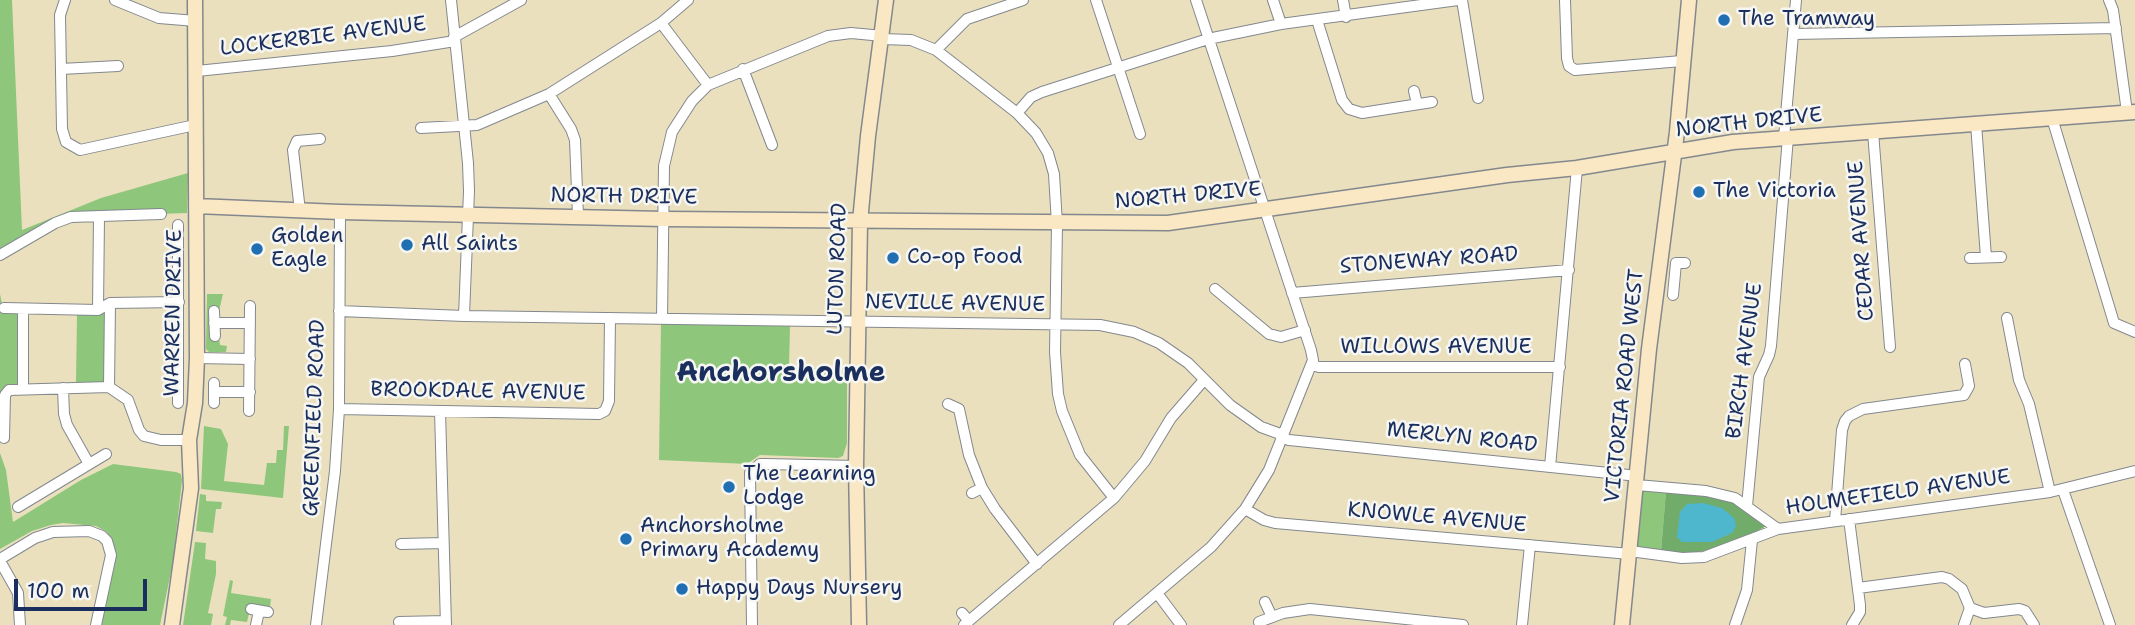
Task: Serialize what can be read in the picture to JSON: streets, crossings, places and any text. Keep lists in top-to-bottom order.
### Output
{
  "streets": {
    "street": [
      "LOCKERBIE AVENUE",
      "NORTH DRIVE",
      "CEDAR AVENUE",
      "STONEWAY ROAD",
      "LUTON ROAD",
      "NEVILLE AVENUE",
      "WARREN DRIVE",
      "WILLOWS AVENUE",
      "BIRCH AVENUE",
      "VICTORIA ROAD WEST",
      "BROOKDALE AVENUE",
      "GREENFIELD ROAD",
      "MERLYN ROAD",
      "HOLMEFIELD AVENUE",
      "KNOWLE AVENUE"
    ]
  },
  "crossings": [
    ["LOCKERBIE AVENUE", "WARREN DRIVE"],
    ["NORTH DRIVE", "CEDAR AVENUE"],
    ["NORTH DRIVE", "LUTON ROAD"],
    ["NORTH DRIVE", "WARREN DRIVE"],
    ["NORTH DRIVE", "BIRCH AVENUE"],
    ["NORTH DRIVE", "VICTORIA ROAD WEST"],
    ["NORTH DRIVE", "GREENFIELD ROAD"],
    ["LUTON ROAD", "NEVILLE AVENUE"],
    ["NEVILLE AVENUE", "BROOKDALE AVENUE"],
    ["NEVILLE AVENUE", "GREENFIELD ROAD"],
    ["NEVILLE AVENUE", "MERLYN ROAD"],
    ["BIRCH AVENUE", "MERLYN ROAD"],
    ["VICTORIA ROAD WEST", "MERLYN ROAD"],
    ["VICTORIA ROAD WEST", "HOLMEFIELD AVENUE"],
    ["VICTORIA ROAD WEST", "KNOWLE AVENUE"],
    ["BROOKDALE AVENUE", "GREENFIELD ROAD"],
    ["MERLYN ROAD", "HOLMEFIELD AVENUE"],
    ["HOLMEFIELD AVENUE", "KNOWLE AVENUE"]
  ],
  "districts": ["Anchorsholme"],
  "places": [
    "The Tramway",
    "The Victoria",
    "All Saints",
    "Golden Eagle",
    "Co-op Food",
    "The Learning Lodge",
    "Anchorsholme Primary Academy",
    "Happy Days Nursery"
  ],
  "scale_bar": "100 m"
}
